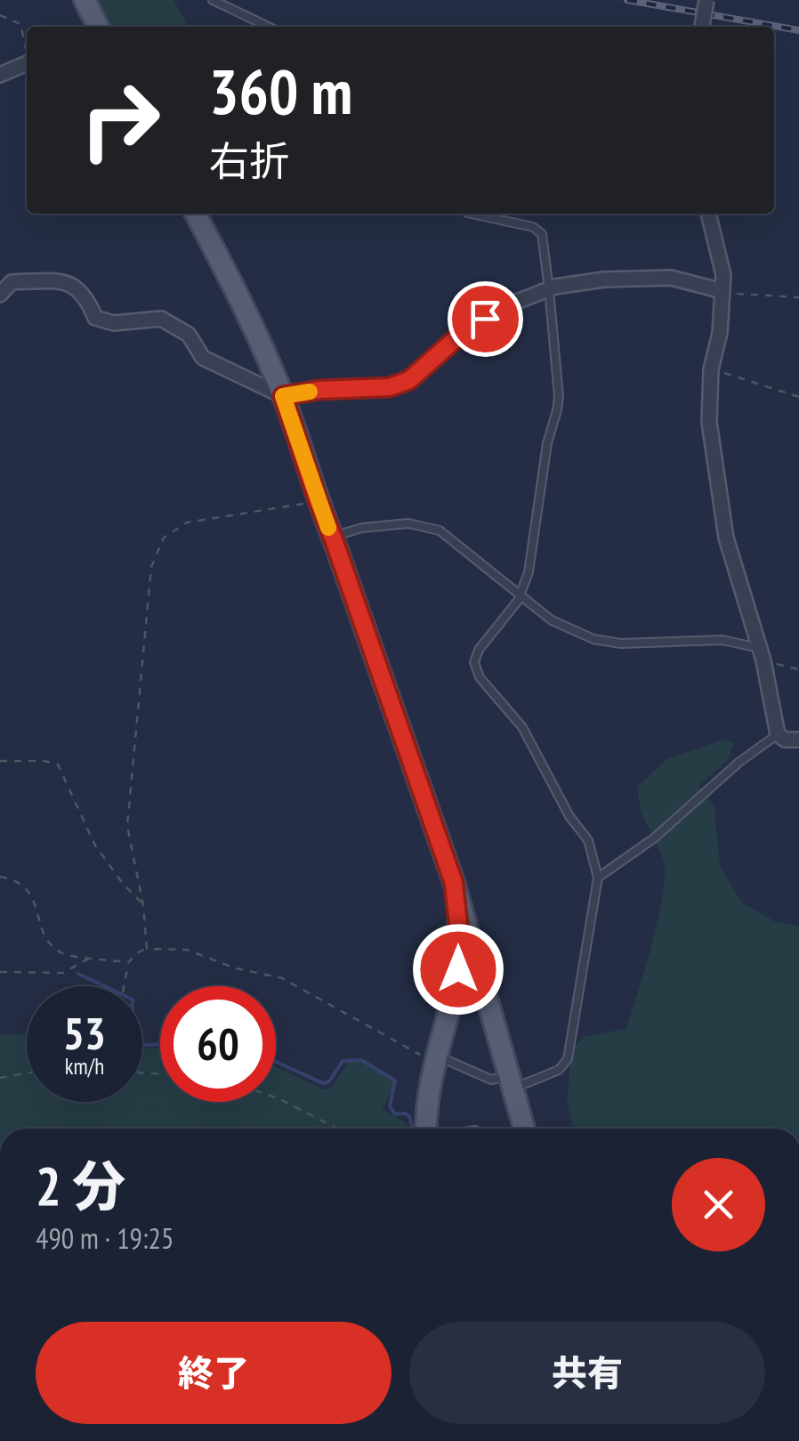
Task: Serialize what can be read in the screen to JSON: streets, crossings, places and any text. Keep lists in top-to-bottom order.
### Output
{
  "page": {
    "turn": ["360 m", "右折"],
    "speed": "53 km/h",
    "limit": "60",
    "heading": ["2 分", "490 m · 19:25"],
    "buttons": ["終了", "共有"]
  }
}
